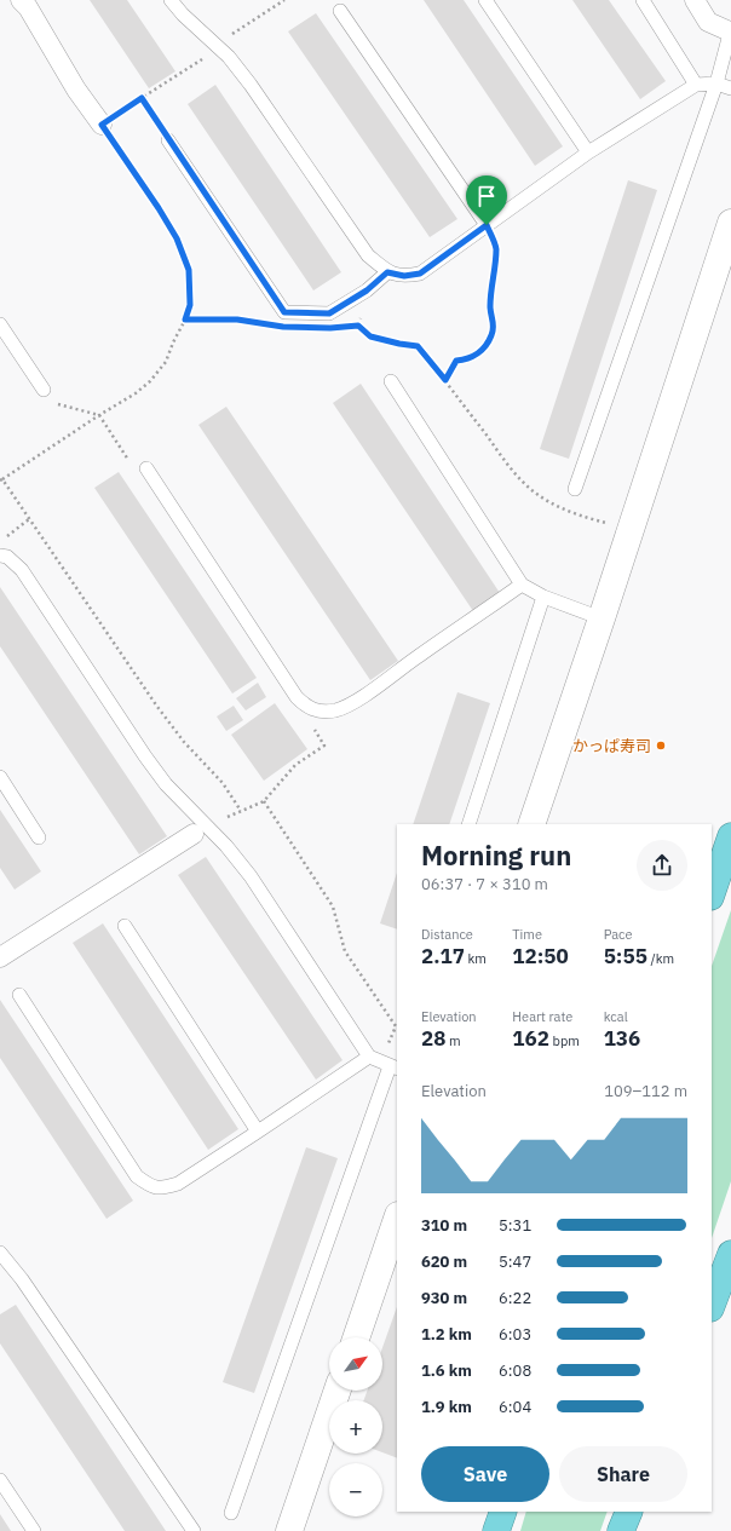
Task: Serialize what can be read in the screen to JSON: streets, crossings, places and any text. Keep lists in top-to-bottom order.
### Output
{
  "places": ["かっぱ寿司"],
  "north": "top right",
  "page": {
    "heading": ["Morning run", "06:37 · 7 × 310 m"],
    "stats": [
      ["Distance", "2.17 km"],
      ["Time", "12:50"],
      ["Pace", "5:55 /km"],
      ["Elevation", "28 m"],
      ["Heart rate", "162 bpm"],
      ["kcal", "136"]
    ],
    "chart": ["Elevation", "109–112 m"],
    "list": [
      {
        "name": "310 m",
        "note": "5:31"
      },
      {
        "name": "620 m",
        "note": "5:47"
      },
      {
        "name": "930 m",
        "note": "6:22"
      },
      {
        "name": "1.2 km",
        "note": "6:03"
      },
      {
        "name": "1.6 km",
        "note": "6:08"
      },
      {
        "name": "1.9 km",
        "note": "6:04"
      }
    ],
    "map_buttons": ["+", "−"],
    "buttons": ["Save", "Share"]
  }
}
